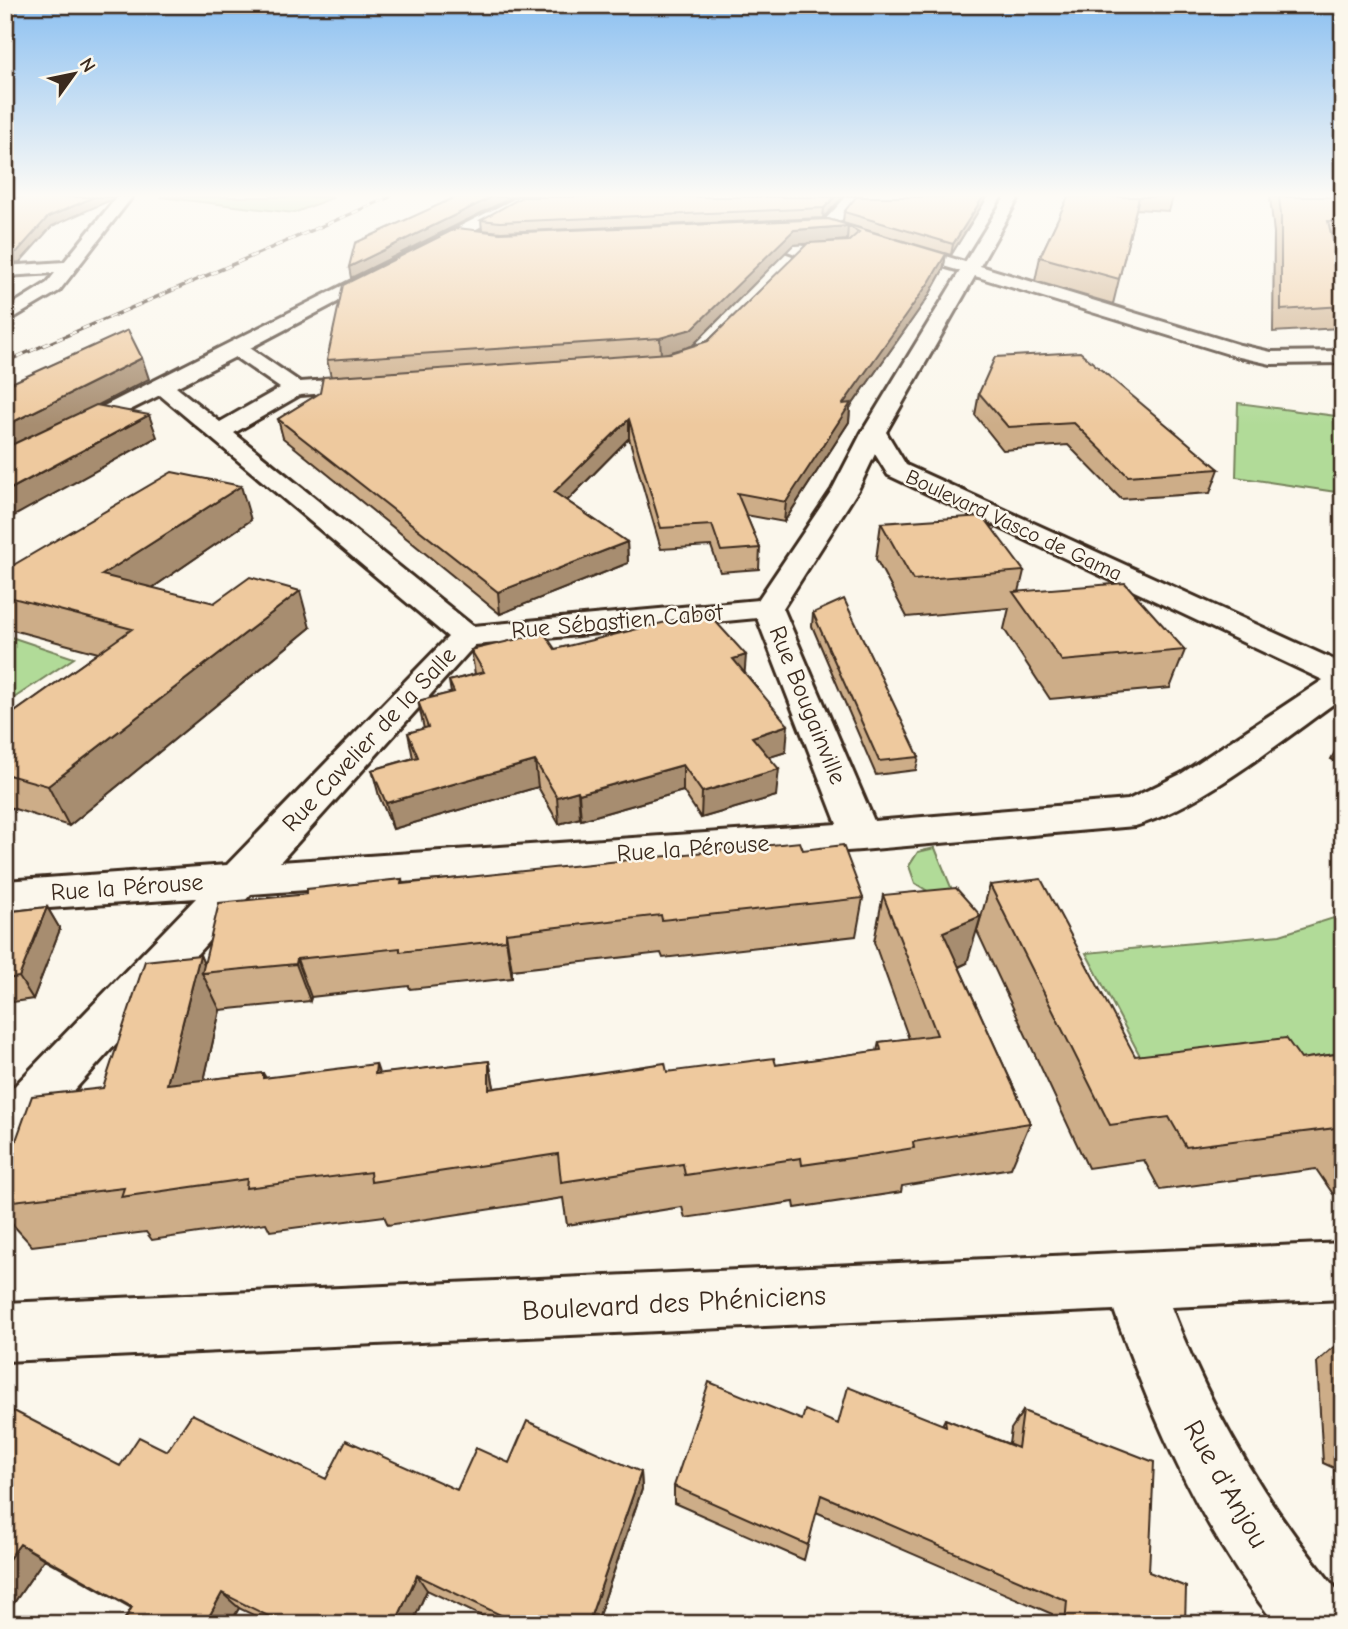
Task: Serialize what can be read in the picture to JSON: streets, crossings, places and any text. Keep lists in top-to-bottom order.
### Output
{
  "streets": {
    "street": [
      "Boulevard Vasco de Gama",
      "Rue Sébastien Cabot",
      "Rue Bougainville",
      "Rue Cavelier de la Salle",
      "Rue la Pérouse",
      "Boulevard des Phéniciens",
      "Rue d'Anjou"
    ]
  },
  "crossings": [
    ["Boulevard Vasco de Gama", "Rue Bougainville"],
    ["Boulevard Vasco de Gama", "Rue la Pérouse"],
    ["Rue Sébastien Cabot", "Rue Bougainville"],
    ["Rue Sébastien Cabot", "Rue Cavelier de la Salle"],
    ["Rue Bougainville", "Rue la Pérouse"],
    ["Rue Cavelier de la Salle", "Rue la Pérouse"],
    ["Boulevard des Phéniciens", "Rue d'Anjou"]
  ],
  "north": "top right"
}
